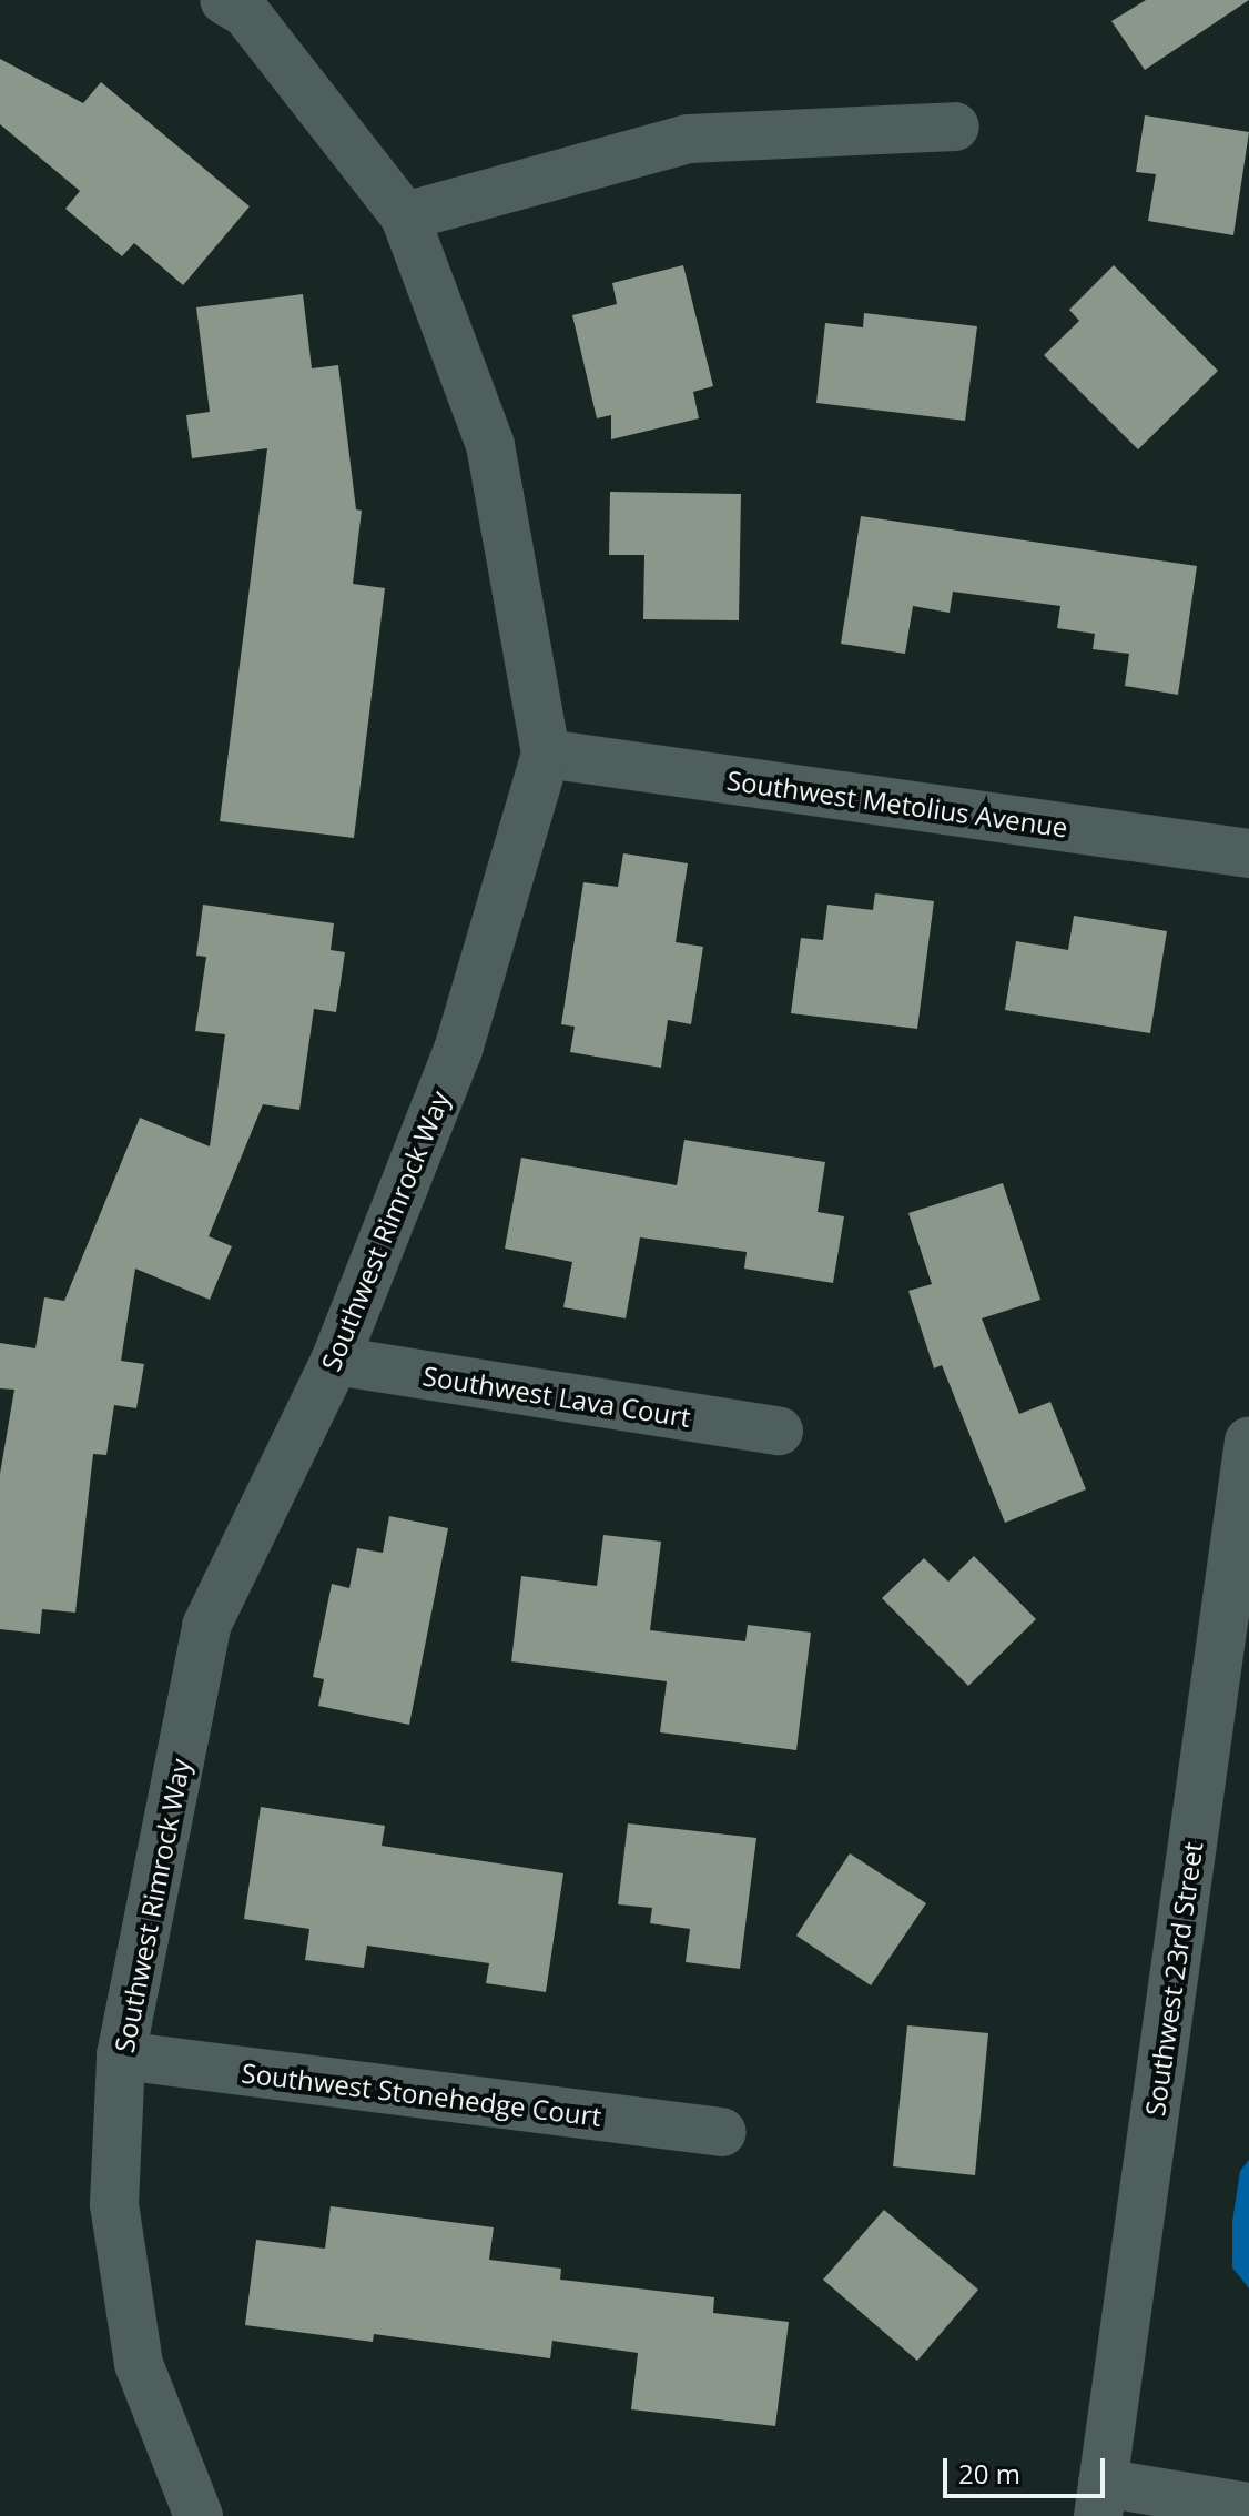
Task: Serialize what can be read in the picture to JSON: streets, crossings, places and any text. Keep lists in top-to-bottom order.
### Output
{
  "streets": {
    "street": [
      "Southwest Metolius Avenue",
      "Southwest Rimrock Way",
      "Southwest Lava Court",
      "Southwest 23rd Street",
      "Southwest Stonehedge Court"
    ]
  },
  "crossings": [
    ["Southwest Metolius Avenue", "Southwest Rimrock Way"],
    ["Southwest Rimrock Way", "Southwest Lava Court"],
    ["Southwest Rimrock Way", "Southwest Stonehedge Court"]
  ],
  "scale_bar": "20 m"
}
